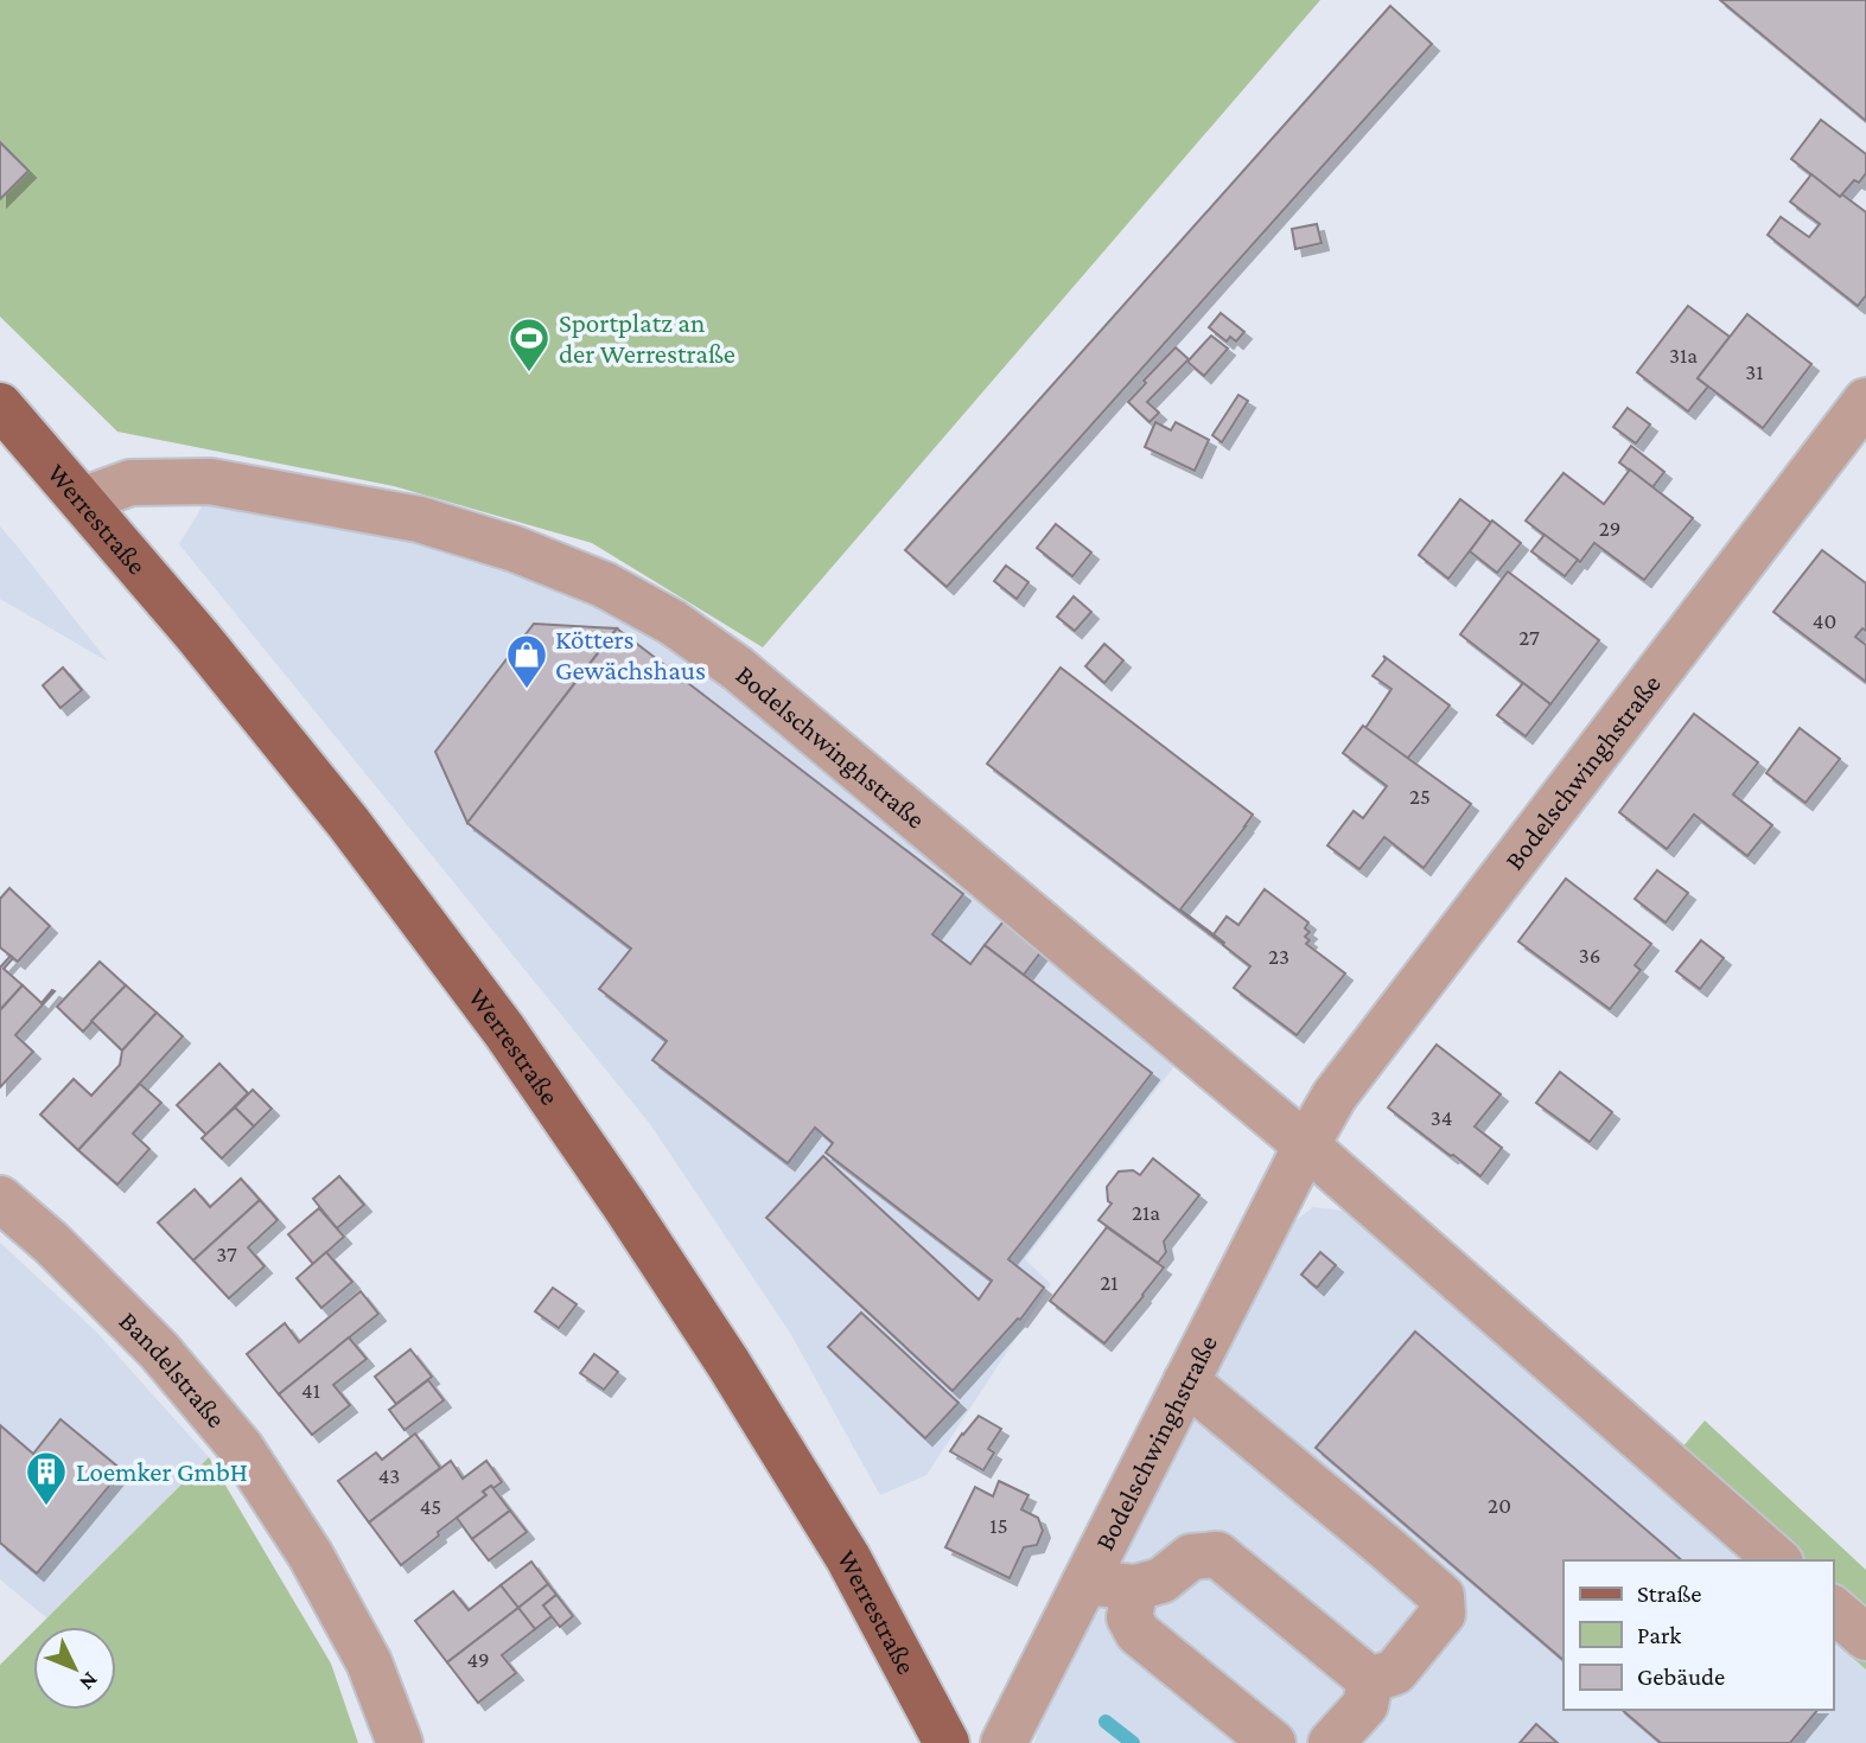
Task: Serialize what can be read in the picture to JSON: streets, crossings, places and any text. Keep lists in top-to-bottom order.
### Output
{
  "streets": {
    "main road": ["Werrestraße"],
    "street": ["Bodelschwinghstraße", "Bandelstraße"]
  },
  "crossings": [
    ["Werrestraße", "Bodelschwinghstraße"]
  ],
  "places": {
    "sports": ["Sportplatz an der Werrestraße"],
    "shop": ["Kötters Gewächshaus"],
    "building": ["Loemker GmbH"]
  },
  "house_numbers": [
    "31a",
    "31",
    "29",
    "40",
    "27",
    "25",
    "36",
    "23",
    "34",
    "21a",
    "37",
    "21",
    "41",
    "43",
    "20",
    "45",
    "15",
    "49"
  ],
  "legend": ["Straße", "Park", "Gebäude"],
  "north": "bottom right"
}
